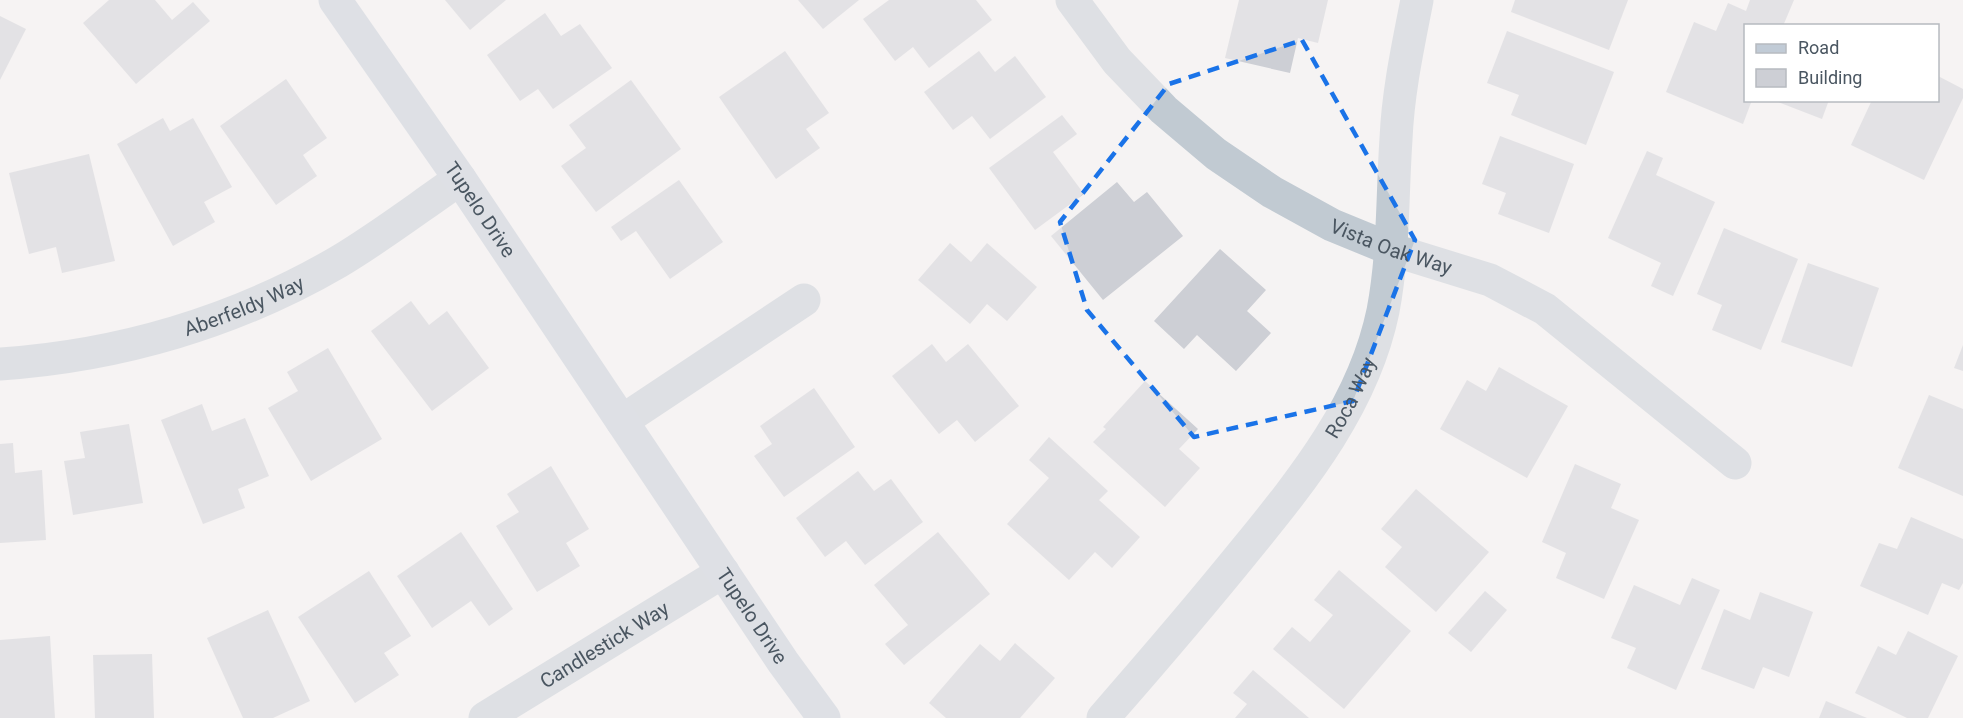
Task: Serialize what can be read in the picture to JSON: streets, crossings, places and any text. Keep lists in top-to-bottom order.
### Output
{
  "streets": {
    "street": [
      "Tupelo Drive",
      "Vista Oak Way",
      "Aberfeldy Way",
      "Roca Way",
      "Candlestick Way"
    ]
  },
  "crossings": [
    ["Tupelo Drive", "Aberfeldy Way"],
    ["Tupelo Drive", "Candlestick Way"],
    ["Vista Oak Way", "Roca Way"]
  ],
  "legend": ["Road", "Building"]
}
